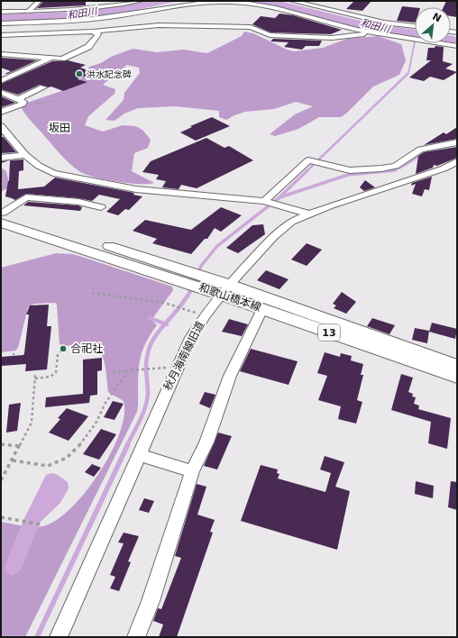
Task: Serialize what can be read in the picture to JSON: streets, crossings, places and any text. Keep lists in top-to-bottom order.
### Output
{
  "streets": {
    "main road": ["和歌山橋本線", "13"],
    "street": ["秋月海南線旧道"]
  },
  "crossings": [
    ["和歌山橋本線", "秋月海南線旧道"]
  ],
  "districts": ["坂田"],
  "water": ["和田川"],
  "places": ["洪水記念碑", "合祀社"],
  "north": "top right"
}
